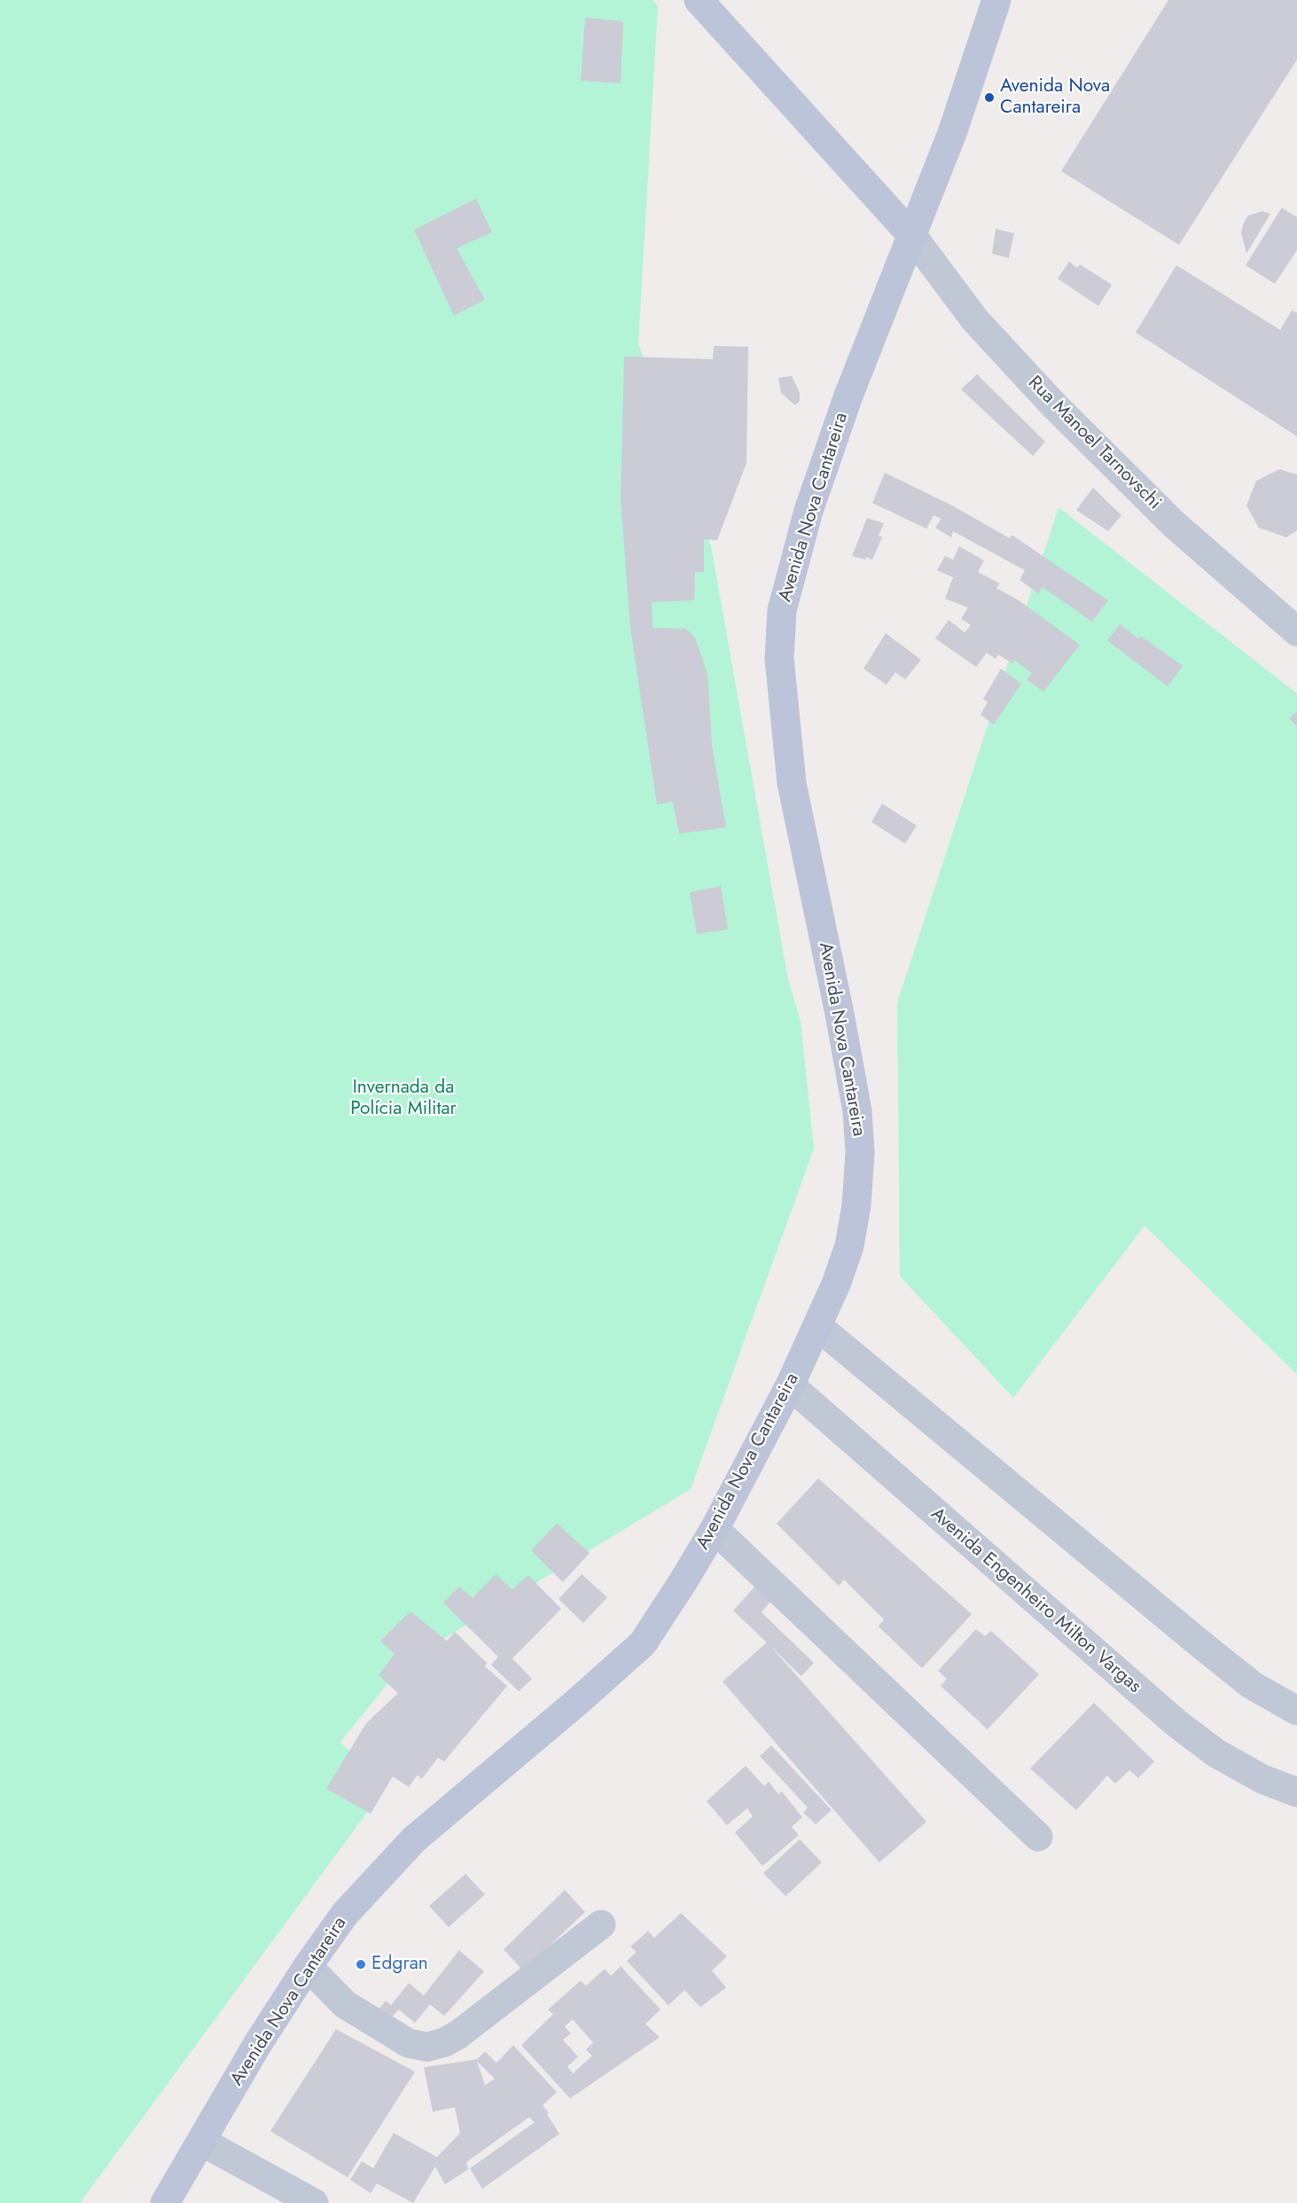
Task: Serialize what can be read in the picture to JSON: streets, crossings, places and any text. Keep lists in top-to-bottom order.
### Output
{
  "streets": {
    "main road": ["Avenida Nova Cantareira"],
    "street": ["Rua Manoel Tarnovschi", "Avenida Engenheiro Milton Vargas"]
  },
  "crossings": [
    ["Rua Manoel Tarnovschi", "Avenida Nova Cantareira"],
    ["Avenida Nova Cantareira", "Avenida Engenheiro Milton Vargas"]
  ],
  "parks": ["Invernada da Polícia Militar"],
  "places": ["Avenida Nova Cantareira", "Edgran"]
}
